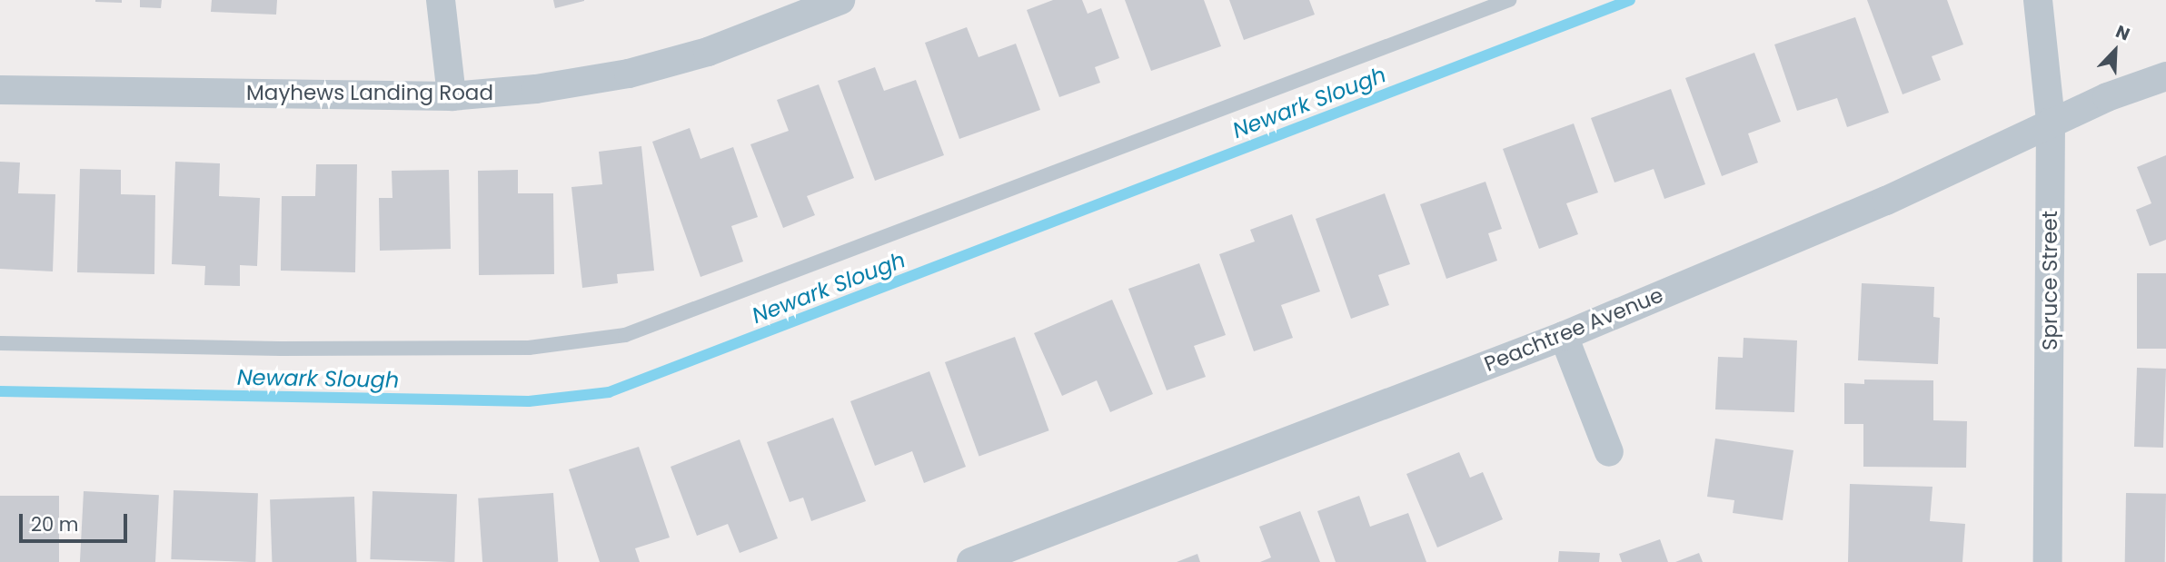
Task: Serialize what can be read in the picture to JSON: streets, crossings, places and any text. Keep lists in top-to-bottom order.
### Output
{
  "streets": {
    "street": ["Mayhews Landing Road", "Spruce Street", "Peachtree Avenue"]
  },
  "crossings": [
    ["Spruce Street", "Peachtree Avenue"]
  ],
  "water": ["Newark Slough"],
  "scale_bar": "20 m",
  "north": "top right"
}
